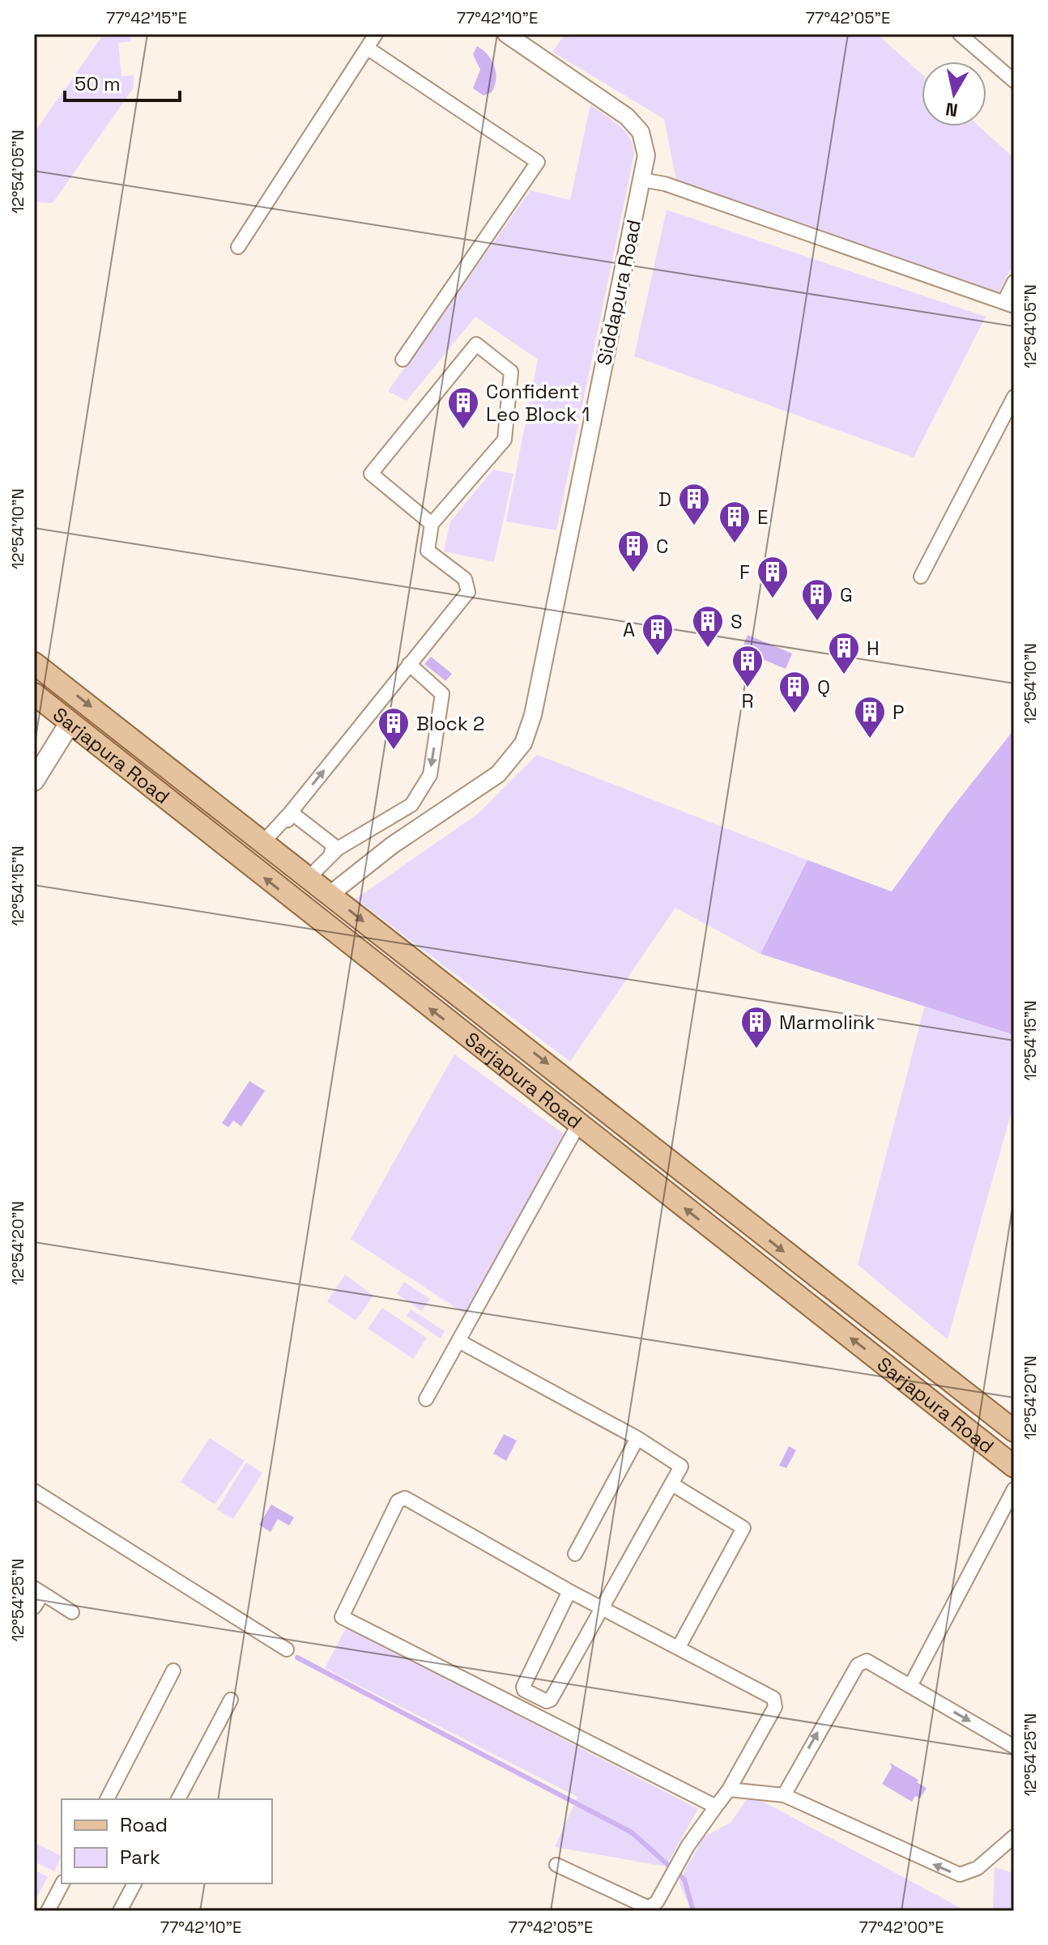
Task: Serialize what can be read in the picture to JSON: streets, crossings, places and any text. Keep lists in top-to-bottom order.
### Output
{
  "streets": {
    "main road": ["Sarjapura Road"],
    "street": ["Siddapura Road"]
  },
  "crossings": [
    ["Siddapura Road", "Sarjapura Road"]
  ],
  "places": {
    "building": [
      "Confident Leo Block 1",
      "D",
      "E",
      "C",
      "F",
      "G",
      "S",
      "A",
      "H",
      "R",
      "Q",
      "P",
      "Block 2",
      "Marmolink"
    ]
  },
  "legend": ["Road", "Park"],
  "scale_bar": "50 m",
  "north": "bottom",
  "coordinates": [
    "77°42'15\"E",
    "77°42'10\"E",
    "77°42'05\"E",
    "12°54'05\"N",
    "12°54'10\"N",
    "12°54'15\"N",
    "12°54'20\"N",
    "12°54'25\"N",
    "77°42'00\"E"
  ]
}
